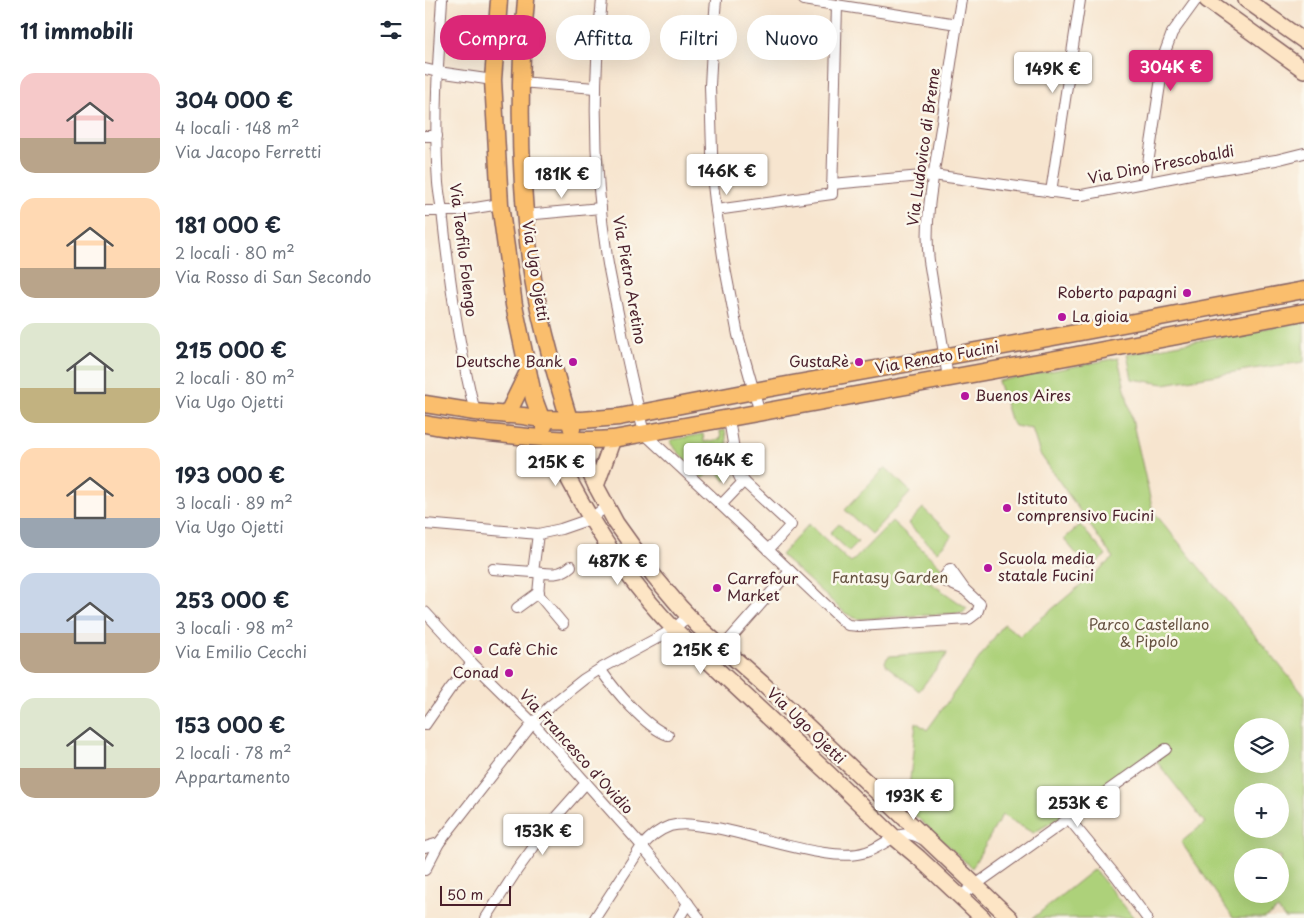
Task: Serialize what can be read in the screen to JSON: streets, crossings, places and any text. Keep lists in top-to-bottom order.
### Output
{
  "streets": {
    "main road": ["Via Ugo Ojetti", "Via Renato Fucini"],
    "street": [
      "Via Ludovico di Breme",
      "Via Dino Frescobaldi",
      "Via Teofilo Folengo",
      "Via Pietro Aretino",
      "Via Francesco d'Ovidio"
    ]
  },
  "crossings": [
    ["Via Ludovico di Breme", "Via Dino Frescobaldi"],
    ["Via Ludovico di Breme", "Via Renato Fucini"],
    ["Via Teofilo Folengo", "Via Renato Fucini"],
    ["Via Ugo Ojetti", "Via Renato Fucini"],
    ["Via Pietro Aretino", "Via Renato Fucini"]
  ],
  "parks": ["Fantasy Garden", "Parco Castellano & Pipolo"],
  "places": [
    "Roberto papagni",
    "La gioia",
    "Deutsche Bank",
    "GustaRè",
    "Buenos Aires",
    "Istituto comprensivo Fucini",
    "Scuola media statale Fucini",
    "Carrefour Market",
    "Cafè Chic",
    "Conad"
  ],
  "scale_bar": "50 m",
  "page": {
    "heading": "11 immobili",
    "chip": [
      "Compra",
      "Affitta",
      "Filtri",
      "Nuovo"
    ],
    "price": [
      "304K €",
      "149K €",
      "146K €",
      "181K €",
      "164K €",
      "215K €",
      "487K €",
      "215K €",
      "193K €",
      "253K €",
      "153K €"
    ],
    "list": [
      {
        "name": "304 000 €",
        "note": "4 locali · 148 m² · Via Jacopo Ferretti"
      },
      {
        "name": "181 000 €",
        "note": "2 locali · 80 m² · Via Rosso di San Secondo"
      },
      {
        "name": "215 000 €",
        "note": "2 locali · 80 m² · Via Ugo Ojetti"
      },
      {
        "name": "193 000 €",
        "note": "3 locali · 89 m² · Via Ugo Ojetti"
      },
      {
        "name": "253 000 €",
        "note": "3 locali · 98 m² · Via Emilio Cecchi"
      },
      {
        "name": "153 000 €",
        "note": "2 locali · 78 m² · Appartamento"
      }
    ],
    "map_buttons": ["+", "−"],
    "scale": "50 m"
  }
}
